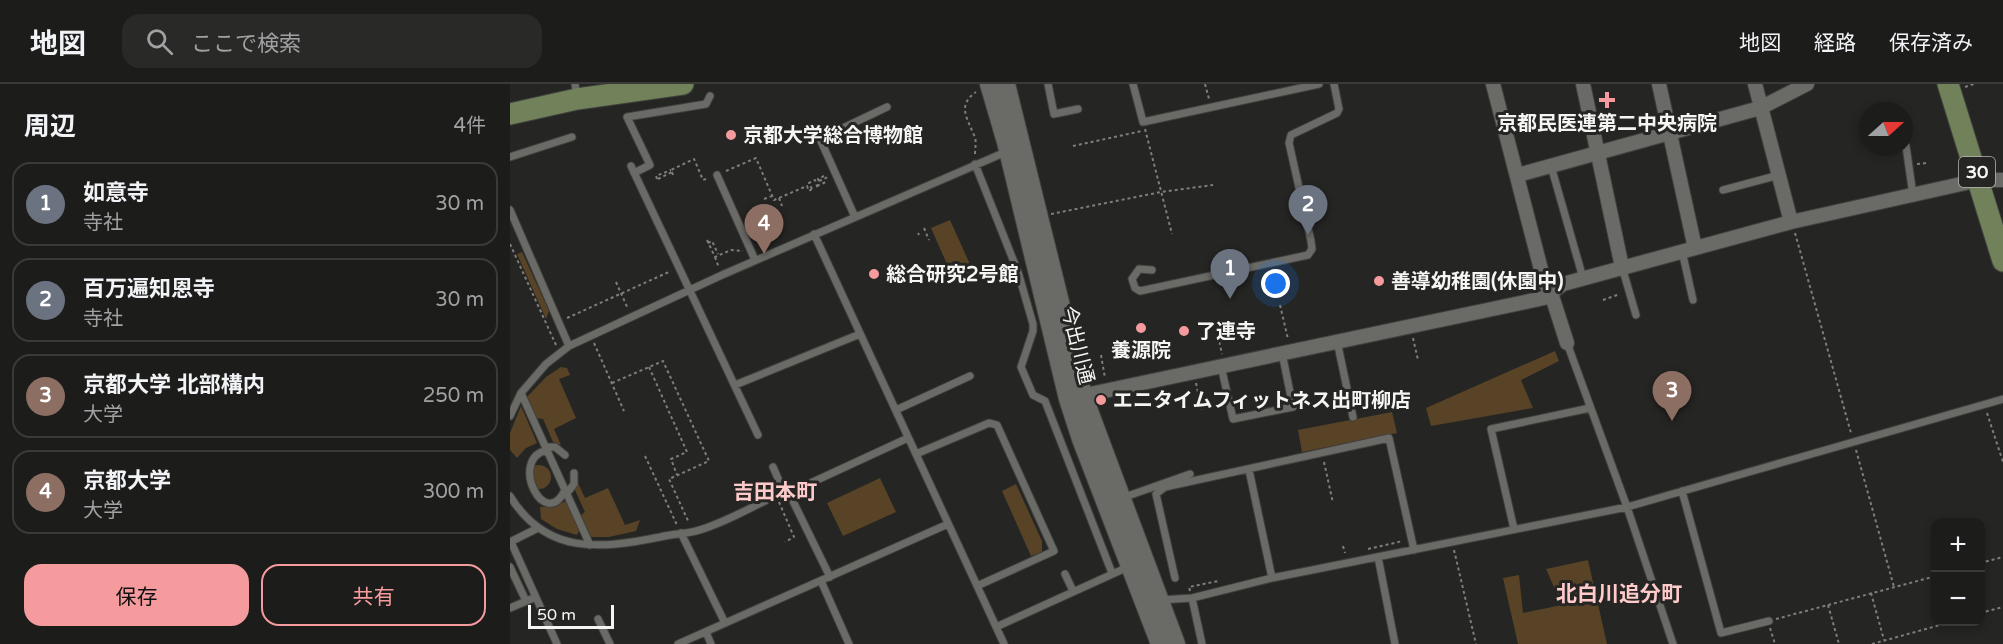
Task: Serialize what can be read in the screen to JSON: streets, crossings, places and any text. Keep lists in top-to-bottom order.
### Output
{
  "streets": {
    "main road": ["30", "今出川通"]
  },
  "districts": ["吉田本町", "北白川追分町"],
  "places": {
    "health": ["京都民医連第二中央病院"],
    "other": [
      "京都大学総合博物館",
      "総合研究2号館",
      "善導幼稚園(休園中)",
      "養源院",
      "了連寺",
      "エニタイムフィットネス出町柳店"
    ]
  },
  "scale_bar": "50 m",
  "north": "right",
  "page": {
    "header": "地図",
    "search": "ここで検索",
    "nav": ["地図", "経路", "保存済み"],
    "heading": ["周辺", "4件"],
    "list": [
      {
        "mark": "1",
        "name": "如意寺",
        "note": "寺社",
        "value": "30 m"
      },
      {
        "mark": "2",
        "name": "百万遍知恩寺",
        "note": "寺社",
        "value": "30 m"
      },
      {
        "mark": "3",
        "name": "京都大学 北部構内",
        "note": "大学",
        "value": "250 m"
      },
      {
        "mark": "4",
        "name": "京都大学",
        "note": "大学",
        "value": "300 m"
      }
    ],
    "pins": [
      "2",
      "4",
      "1",
      "3"
    ],
    "map_buttons": ["+", "−"],
    "buttons": ["保存", "共有"],
    "scale": "50 m"
  }
}
